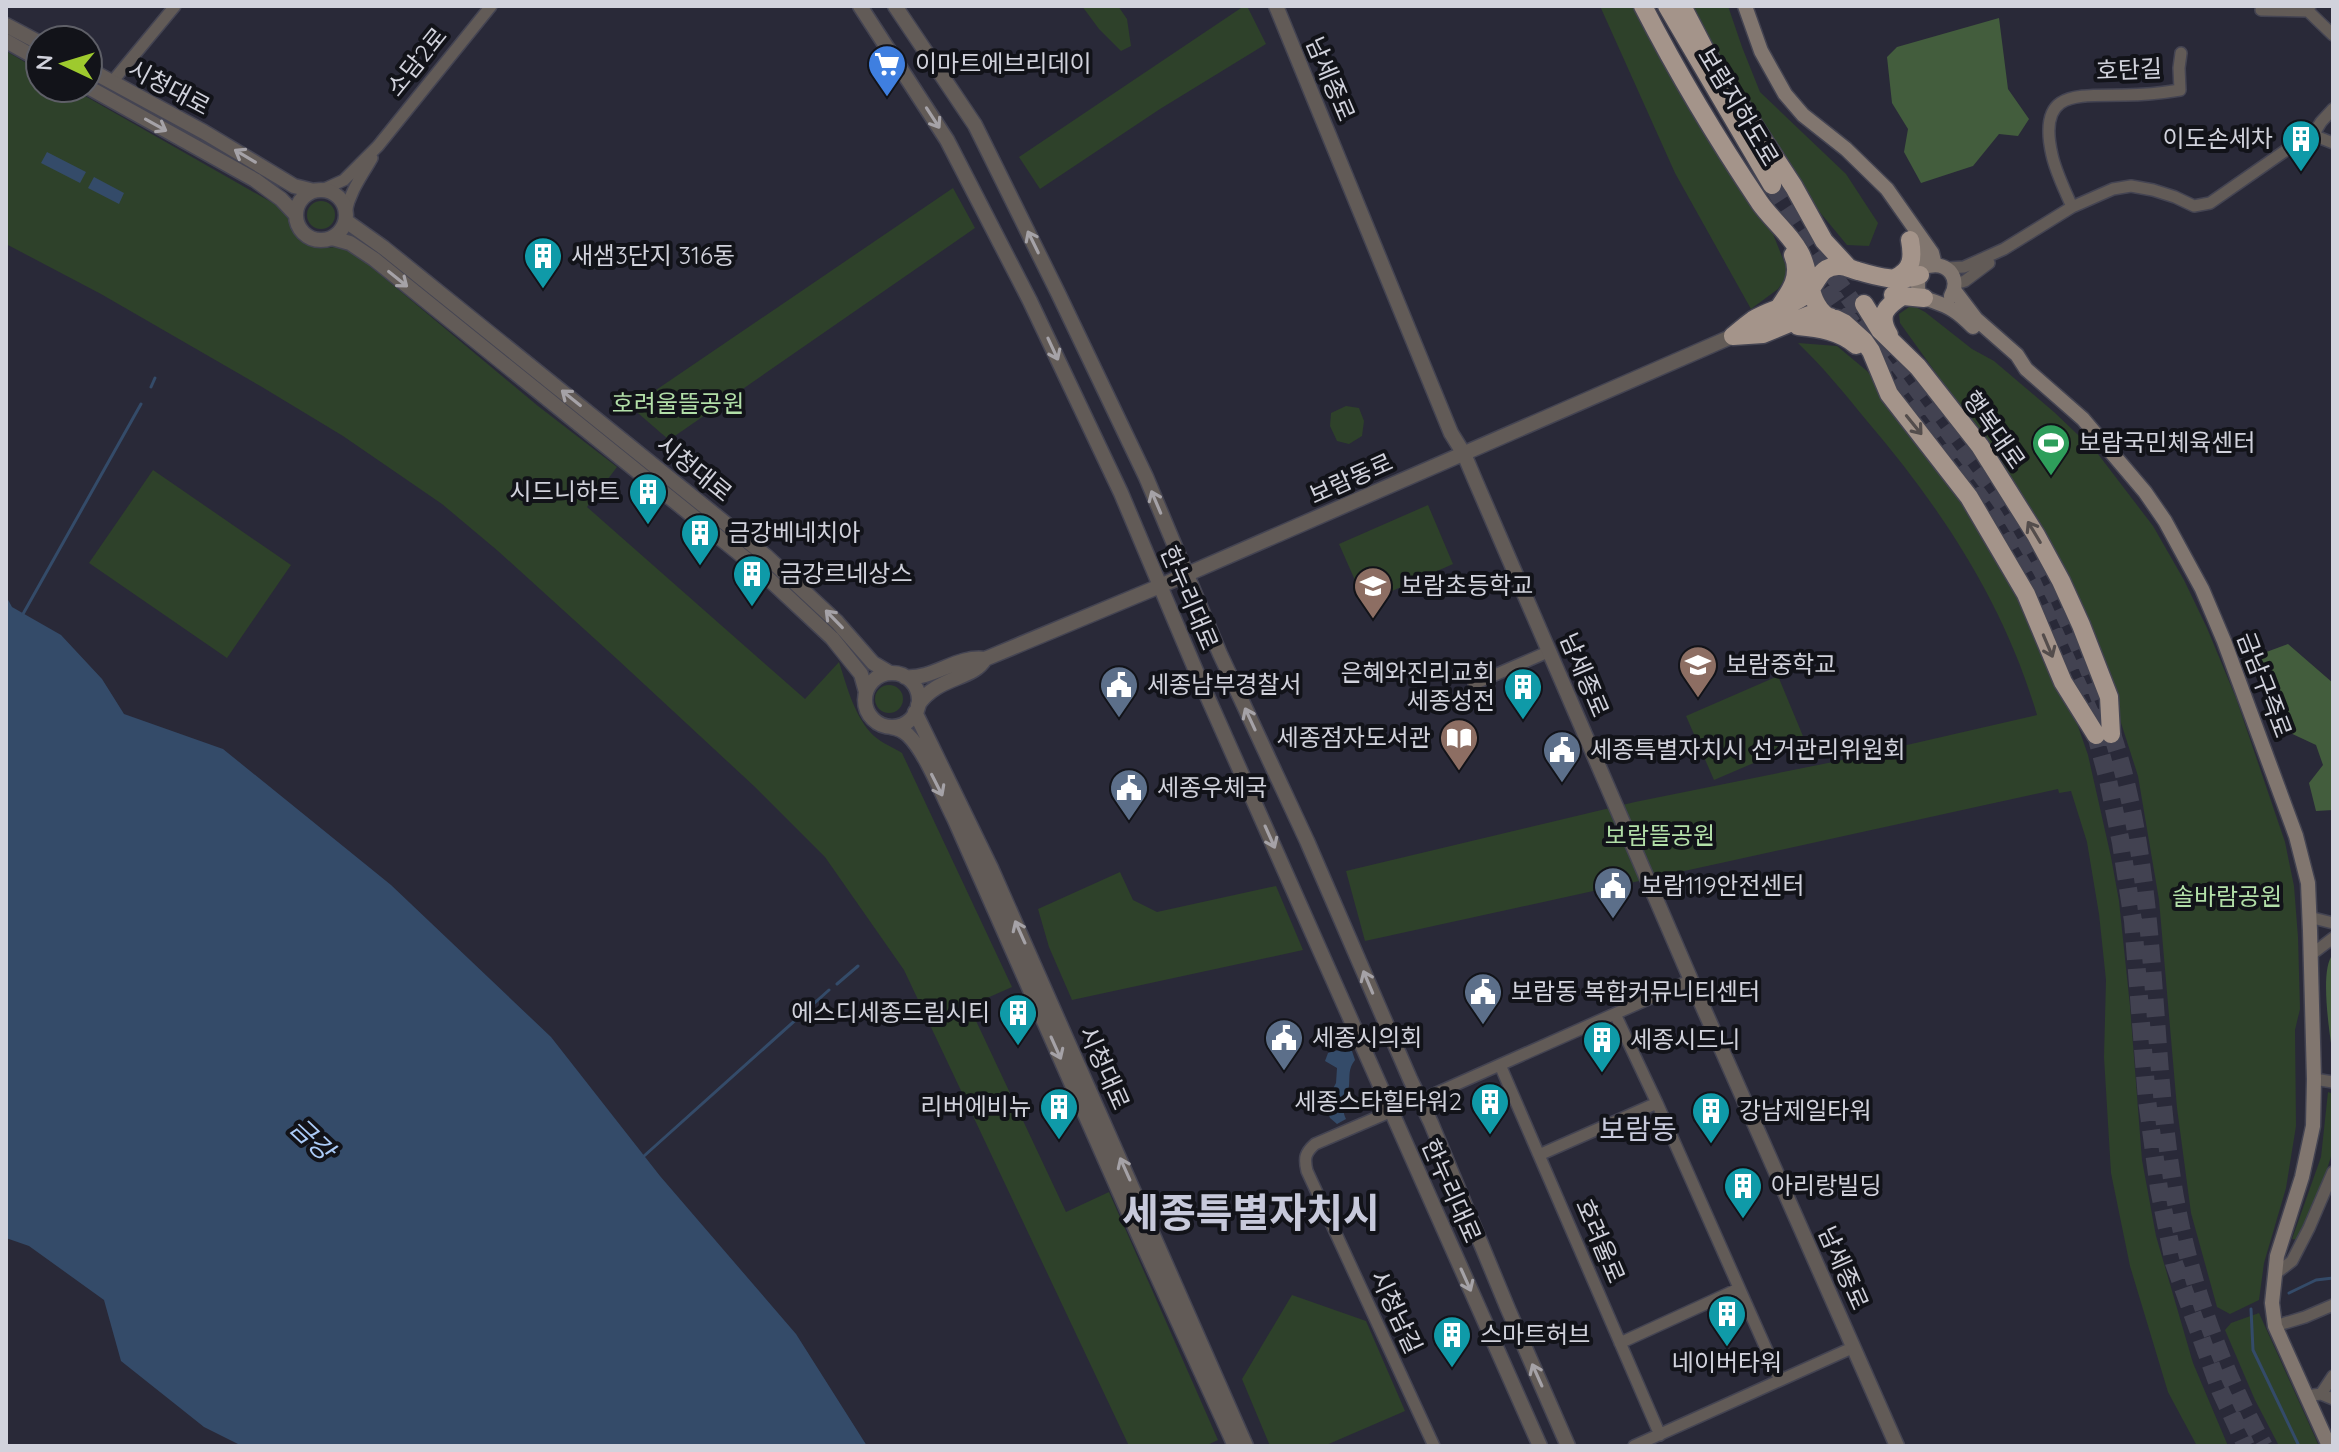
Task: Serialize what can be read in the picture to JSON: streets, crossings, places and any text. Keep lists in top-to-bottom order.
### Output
{
  "streets": {
    "highway": ["보람지하도로", "행복대로"],
    "main road": ["금남구즉로"],
    "street": [
      "소담2로",
      "호탄길",
      "남세종로",
      "시청대로",
      "보람동로",
      "한누리대로",
      "호려울로",
      "시청남길"
    ]
  },
  "crossings": [
    ["남세종로", "보람동로"],
    ["보람동로", "한누리대로"],
    ["한누리대로", "시청남길"]
  ],
  "districts": ["보람동", "세종특별자치시"],
  "water": ["금강"],
  "parks": ["호려울뜰공원", "보람뜰공원", "솔바람공원"],
  "places": {
    "supermarket": ["이마트에브리데이"],
    "building": [
      "이도손세차",
      "새샘3단지 316동",
      "시드니하트",
      "금강베네치아",
      "금강르네상스",
      "은혜와진리교회 세종성전",
      "에스디세종드림시티",
      "세종시드니",
      "세종스타힐타워2",
      "리버에비뉴",
      "강남제일타워",
      "아리랑빌딩",
      "네이버타워",
      "스마트허브"
    ],
    "sports": ["보람국민체육센터"],
    "school or university": ["보람초등학교", "보람중학교"],
    "public building": [
      "세종남부경찰서",
      "세종특별자치시 선거관리위원회",
      "세종우체국",
      "보람119안전센터",
      "보람동 복합커뮤니티센터",
      "세종시의회"
    ],
    "library": ["세종점자도서관"]
  },
  "north": "left"
}
